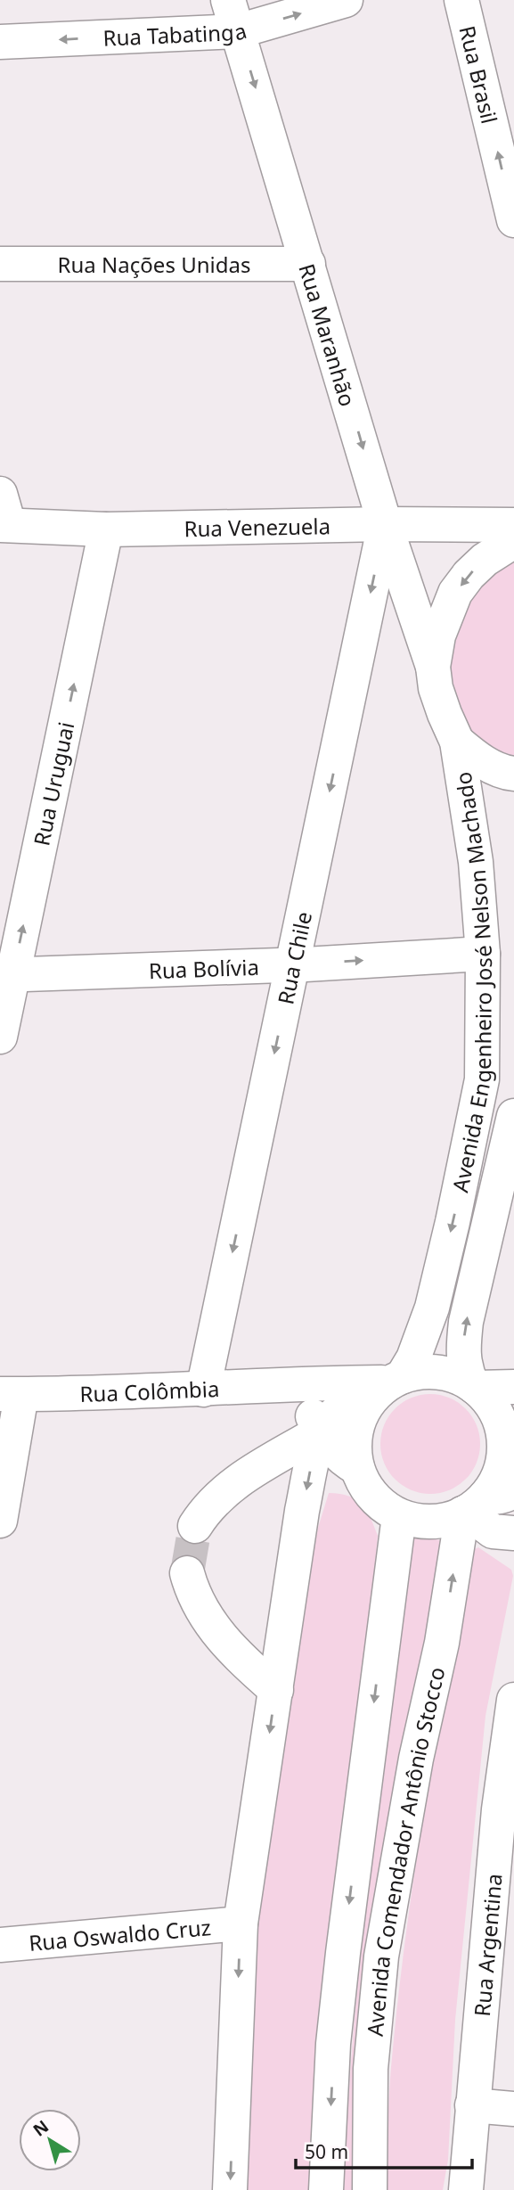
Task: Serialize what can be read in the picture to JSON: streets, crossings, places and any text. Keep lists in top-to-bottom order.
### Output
{
  "streets": {
    "street": [
      "Rua Tabatinga",
      "Rua Brasil",
      "Rua Nações Unidas",
      "Rua Maranhão",
      "Rua Venezuela",
      "Rua Uruguai",
      "Rua Chile",
      "Rua Bolívia",
      "Avenida Engenheiro José Nelson Machado",
      "Rua Colômbia",
      "Avenida Comendador Antônio Stocco",
      "Rua Oswaldo Cruz",
      "Rua Argentina"
    ]
  },
  "crossings": [
    ["Rua Tabatinga", "Rua Maranhão"],
    ["Rua Nações Unidas", "Rua Maranhão"],
    ["Rua Maranhão", "Rua Venezuela"],
    ["Rua Maranhão", "Rua Chile"],
    ["Rua Maranhão", "Avenida Engenheiro José Nelson Machado"],
    ["Rua Venezuela", "Rua Uruguai"],
    ["Rua Venezuela", "Rua Chile"],
    ["Rua Uruguai", "Rua Bolívia"],
    ["Rua Chile", "Rua Bolívia"],
    ["Rua Chile", "Rua Colômbia"],
    ["Rua Bolívia", "Avenida Engenheiro José Nelson Machado"],
    ["Avenida Engenheiro José Nelson Machado", "Rua Colômbia"],
    ["Avenida Engenheiro José Nelson Machado", "Avenida Comendador Antônio Stocco"],
    ["Rua Colômbia", "Avenida Comendador Antônio Stocco"]
  ],
  "one_way": [
    "Rua Brasil",
    "Rua Maranhão",
    "Rua Uruguai",
    "Rua Chile",
    "Rua Bolívia"
  ],
  "scale_bar": "50 m",
  "north": "top left"
}
